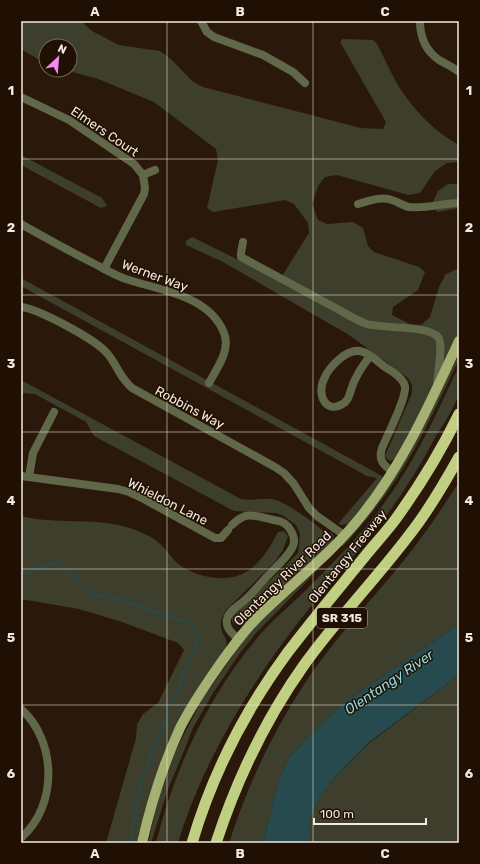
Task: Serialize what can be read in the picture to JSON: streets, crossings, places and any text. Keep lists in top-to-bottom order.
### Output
{
  "streets": {
    "highway": ["Olentangy Freeway", "SR 315"],
    "main road": ["Olentangy River Road"],
    "street": [
      "Elmers Court",
      "Werner Way",
      "Robbins Way",
      "Whieldon Lane"
    ]
  },
  "crossings": [
    ["Elmers Court", "Werner Way"],
    ["Robbins Way", "Olentangy River Road"],
    ["Whieldon Lane", "Olentangy River Road"]
  ],
  "water": ["Olentangy River"],
  "scale_bar": "100 m",
  "north": "top right",
  "grid": {
    "columns": ["A", "B", "C"],
    "rows": [
      "1",
      "2",
      "3",
      "4",
      "5",
      "6"
    ]
  }
}
